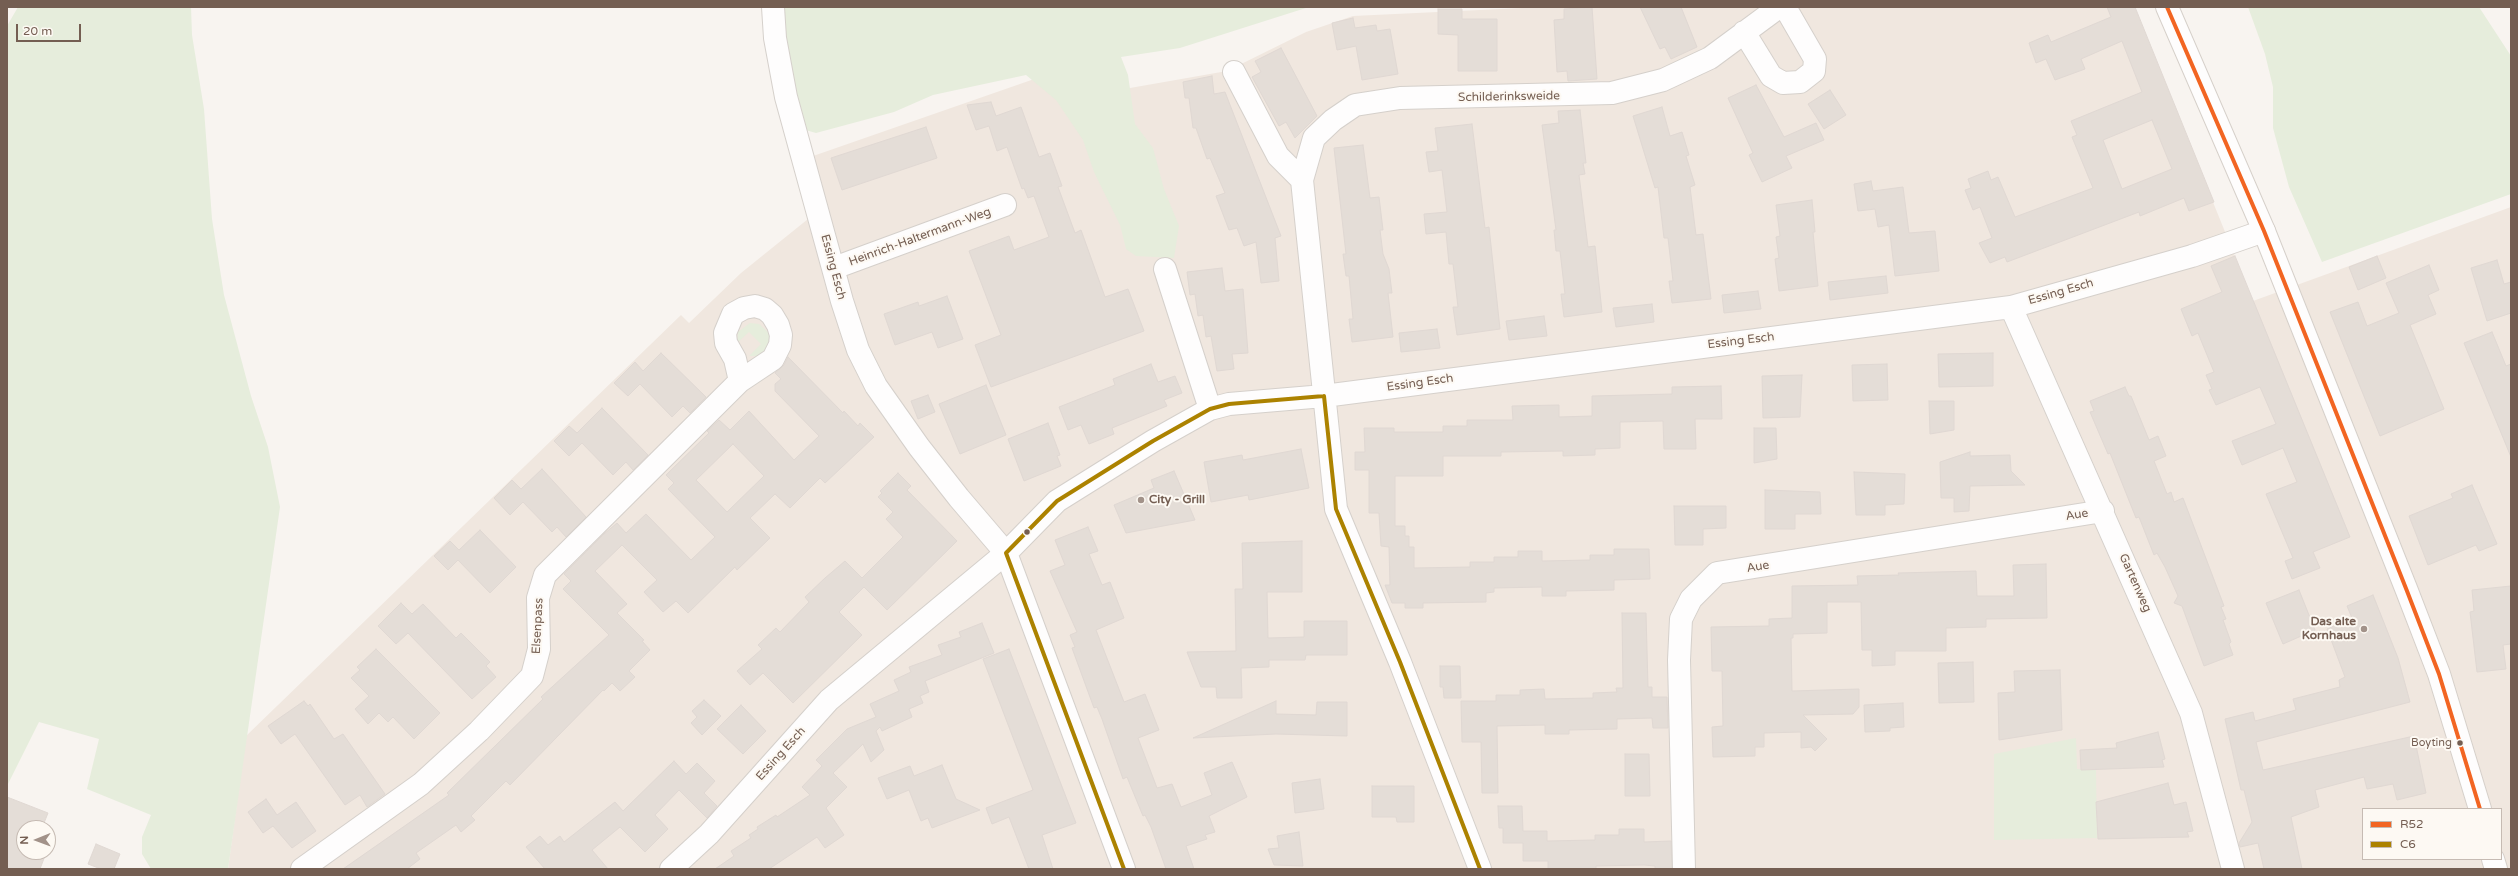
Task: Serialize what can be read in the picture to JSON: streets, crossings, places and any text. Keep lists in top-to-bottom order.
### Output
{
  "streets": {
    "street": [
      "Schilderinksweide",
      "Heinrich-Haltermann-Weg",
      "Essing Esch",
      "Aue",
      "Gartenweg",
      "Elsenpass"
    ]
  },
  "crossings": [
    ["Schilderinksweide", "Essing Esch"],
    ["Heinrich-Haltermann-Weg", "Essing Esch"],
    ["Essing Esch", "Gartenweg"],
    ["Aue", "Gartenweg"]
  ],
  "places": ["City - Grill", "Das alte Kornhaus", "Boyting"],
  "lines": ["transit line R52", "transit line C6"],
  "legend": ["R52", "C6"],
  "scale_bar": "20 m",
  "north": "left"
}
